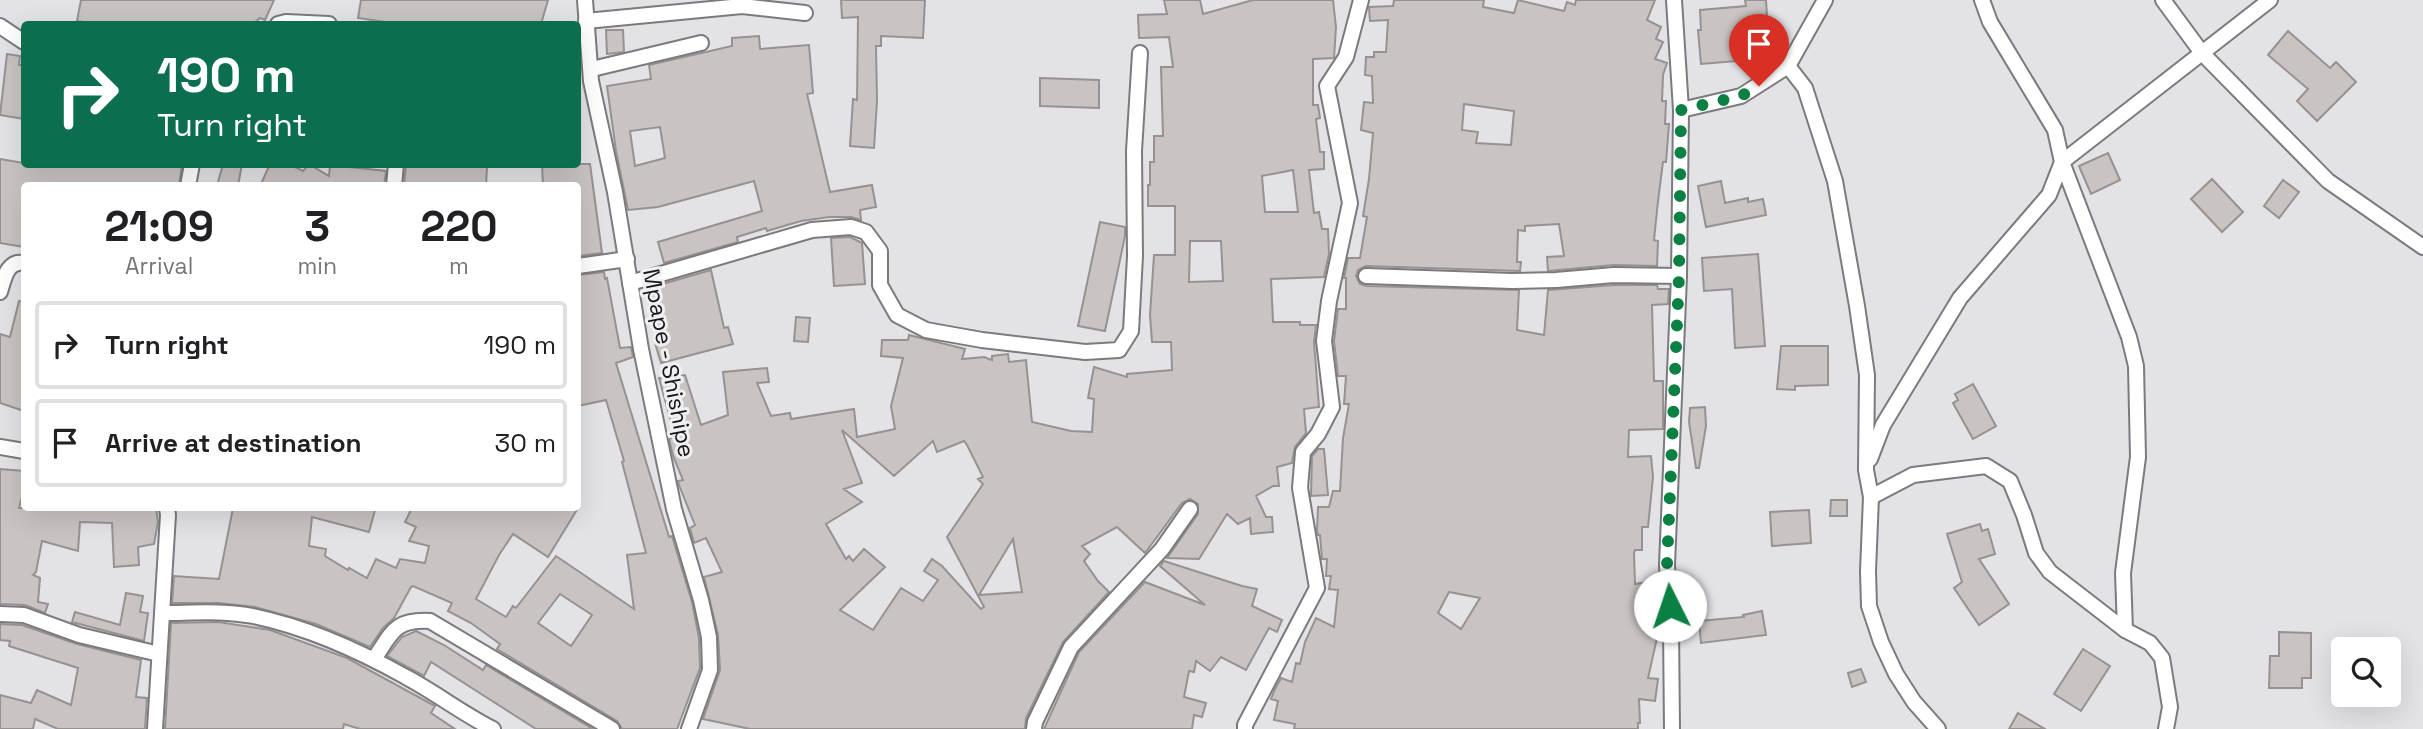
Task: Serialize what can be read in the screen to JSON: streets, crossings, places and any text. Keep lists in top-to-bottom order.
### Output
{
  "streets": {
    "street": ["Mpape - Shishipe"]
  },
  "page": {
    "turn": ["190 m", "Turn right"],
    "eta": [
      "21:09",
      "Arrival",
      "3",
      "min",
      "220",
      "m"
    ],
    "list": [
      {
        "name": "Turn right",
        "value": "190 m"
      },
      {
        "name": "Arrive at destination",
        "value": "30 m"
      }
    ]
  }
}
